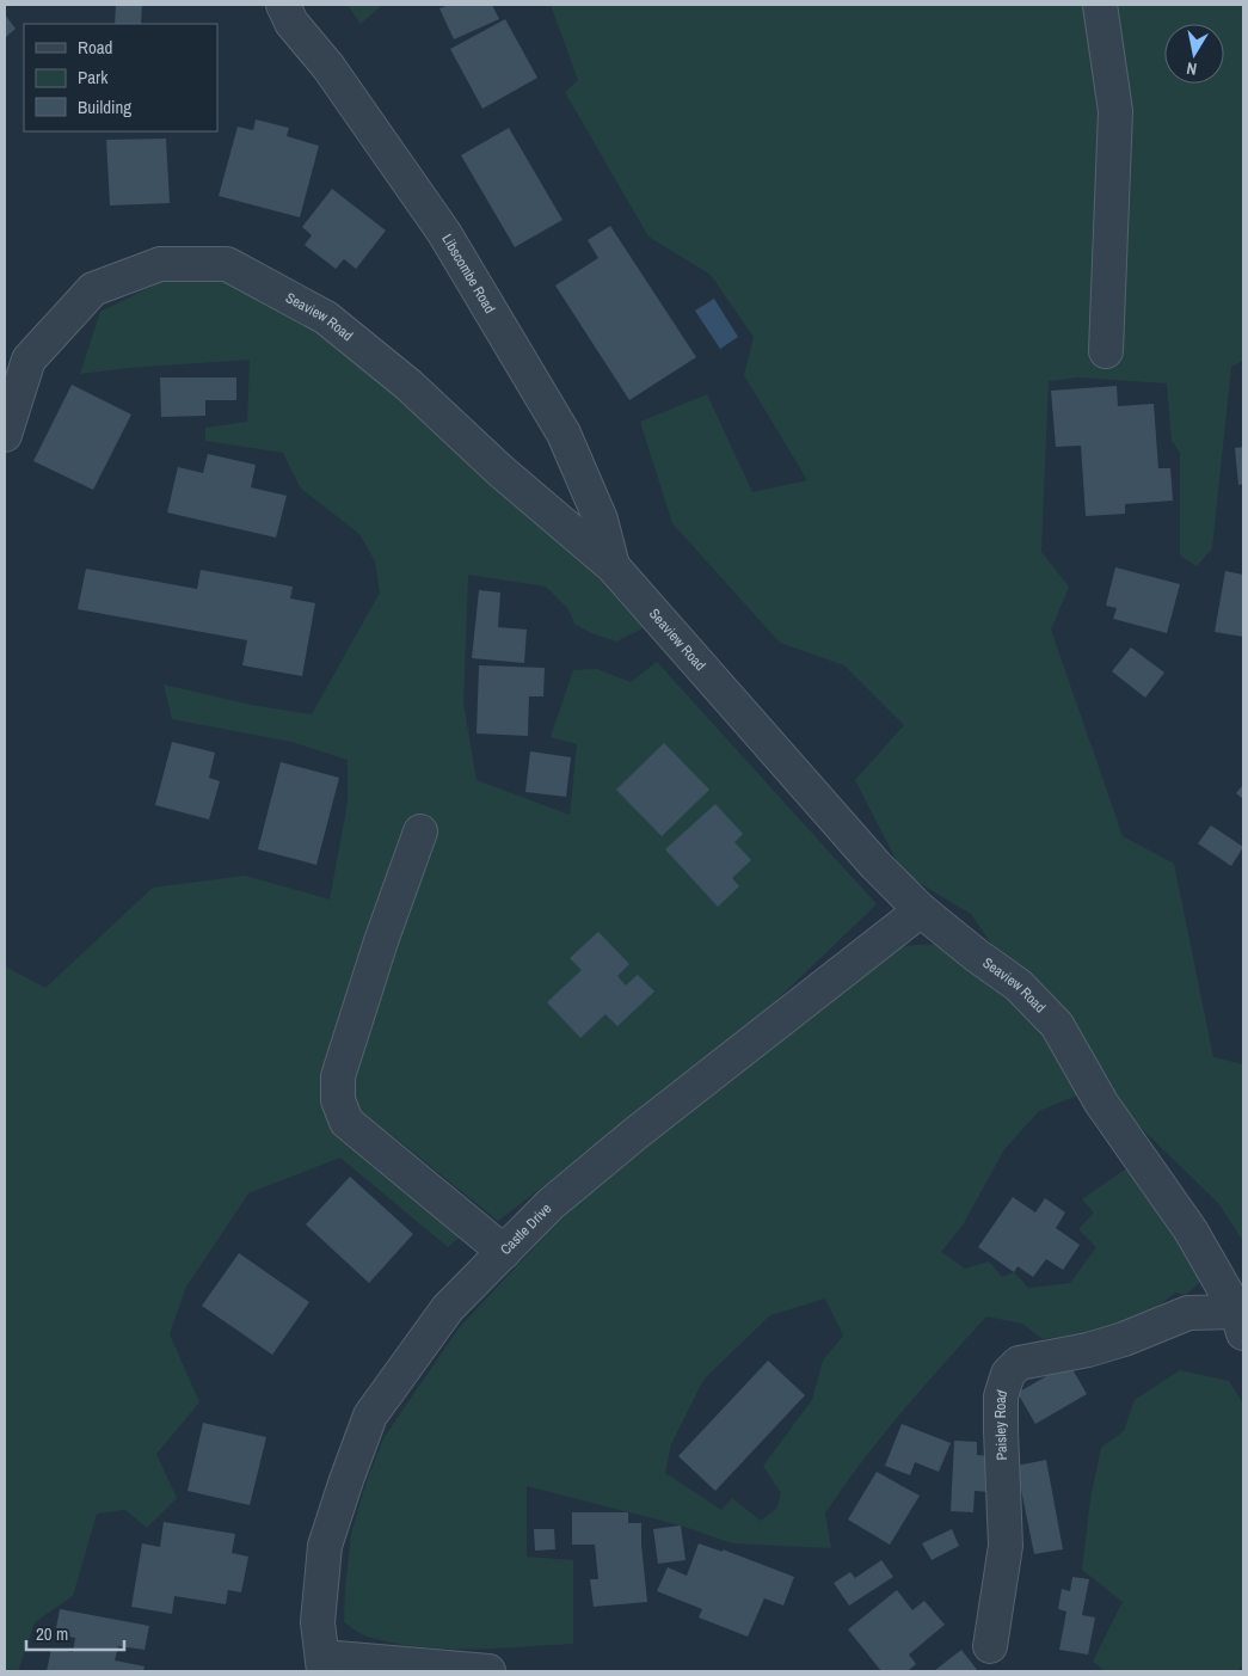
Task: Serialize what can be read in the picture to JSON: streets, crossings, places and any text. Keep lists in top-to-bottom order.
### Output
{
  "streets": {
    "street": [
      "Libscombe Road",
      "Seaview Road",
      "Castle Drive",
      "Paisley Road"
    ]
  },
  "crossings": [
    ["Libscombe Road", "Seaview Road"],
    ["Seaview Road", "Castle Drive"],
    ["Seaview Road", "Paisley Road"]
  ],
  "legend": ["Road", "Park", "Building"],
  "scale_bar": "20 m",
  "north": "bottom"
}
